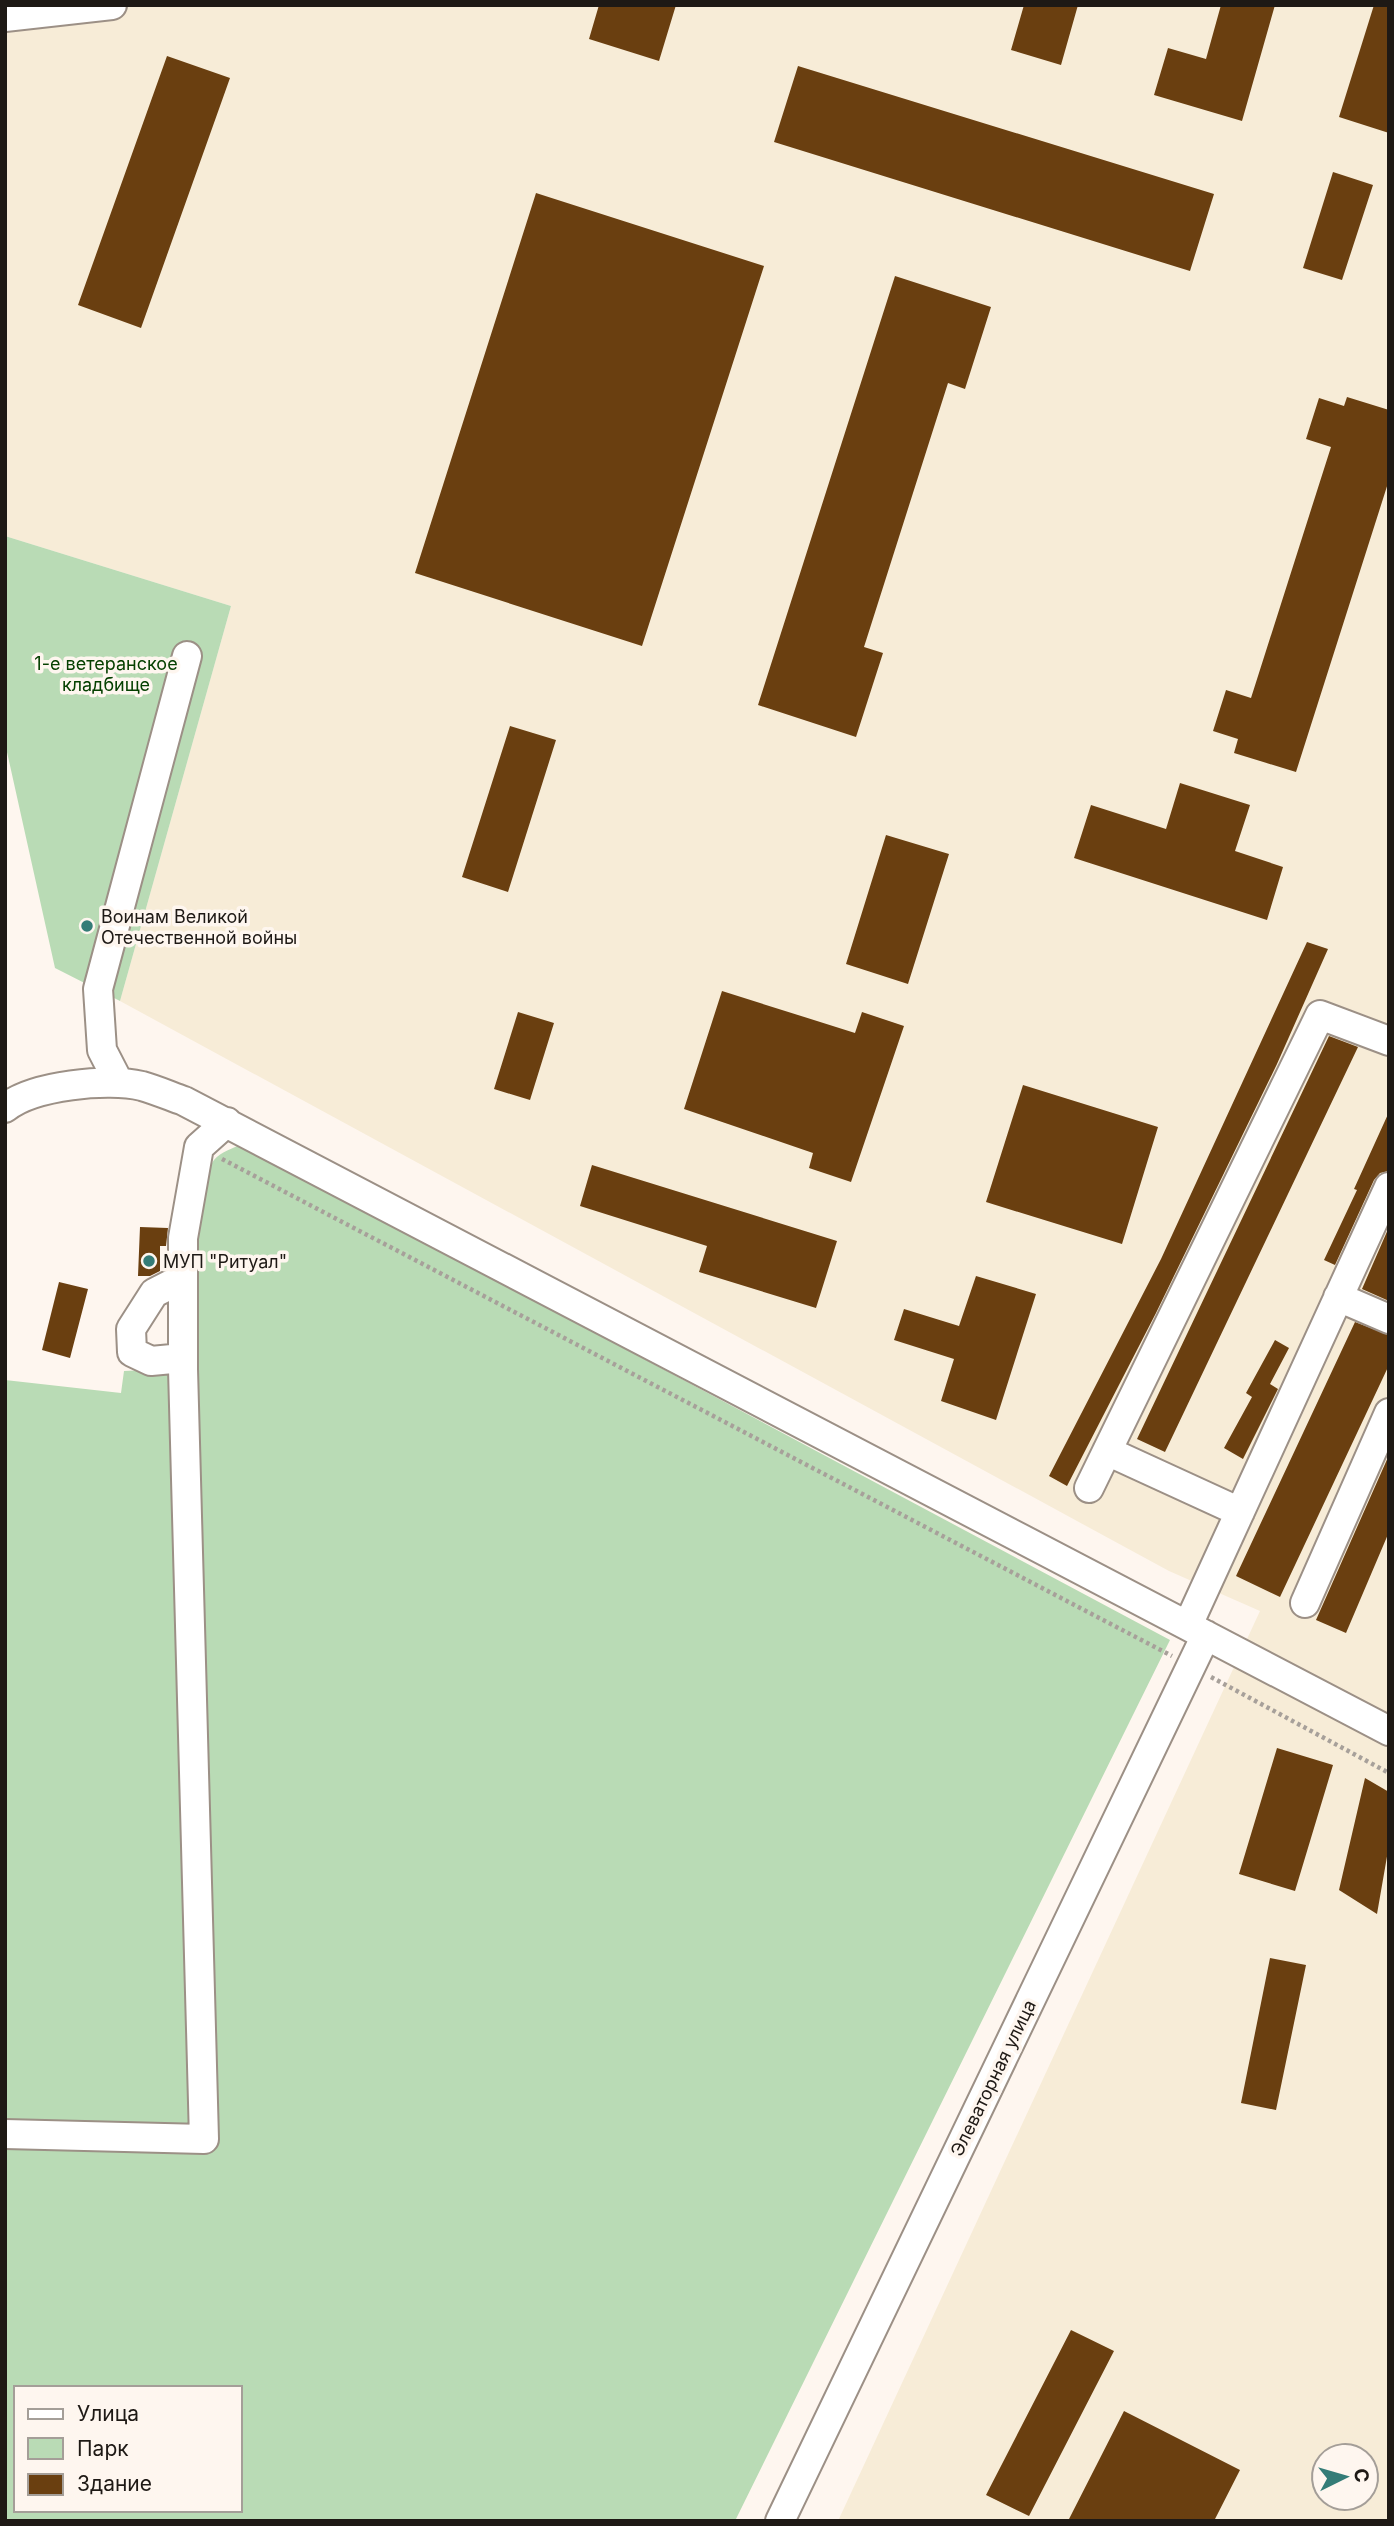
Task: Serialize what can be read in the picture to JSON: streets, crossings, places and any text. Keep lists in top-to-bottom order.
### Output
{
  "streets": {
    "street": ["Элеваторная улица"]
  },
  "parks": ["1-е ветеранское кладбище"],
  "places": ["Воинам Великой Отечественной войны", "МУП \"Ритуал\""],
  "legend": ["Улица", "Парк", "Здание"],
  "north": "right"
}
